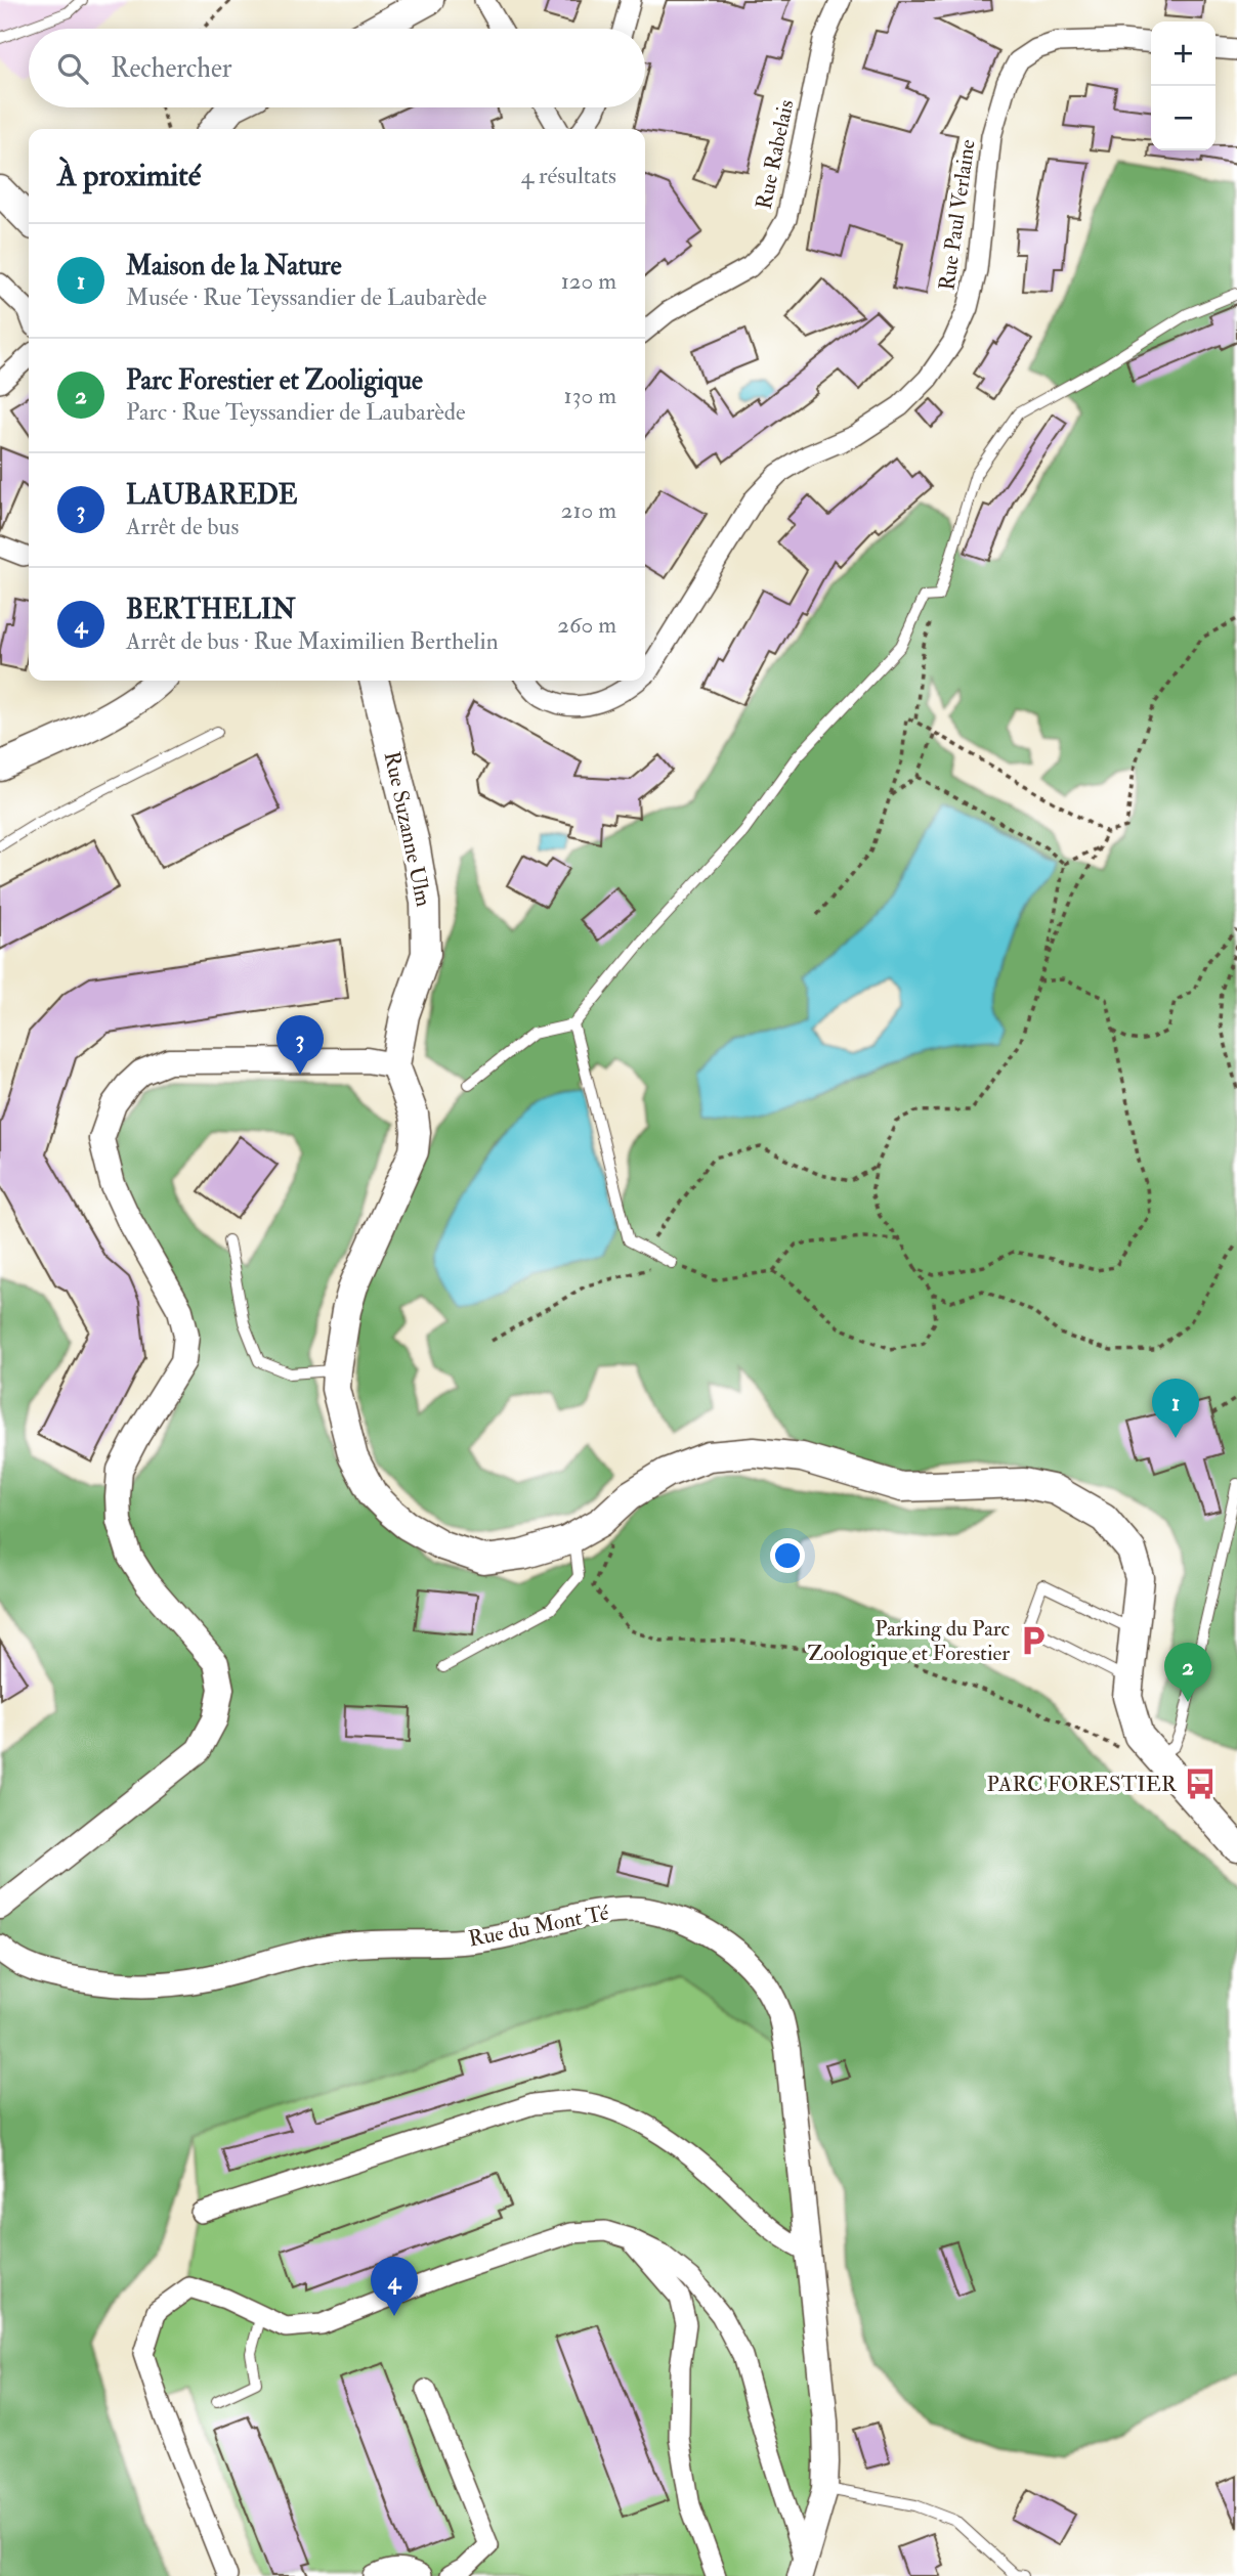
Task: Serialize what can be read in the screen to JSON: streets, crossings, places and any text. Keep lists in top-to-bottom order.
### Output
{
  "streets": {
    "main road": ["Rue Suzanne Ulm"],
    "street": ["Rue Rabelais", "Rue Paul Verlaine", "Rue du Mont Té"]
  },
  "places": {
    "parking": ["Parking du Parc Zoologique et Forestier"],
    "bus stop": ["PARC FORESTIER"]
  },
  "page": {
    "map_buttons": ["+", "−"],
    "search": "Rechercher",
    "heading": ["À proximité", "4 résultats"],
    "list": [
      {
        "mark": "1",
        "name": "Maison de la Nature",
        "note": "Musée · Rue Teyssandier de Laubarède",
        "value": "120 m"
      },
      {
        "mark": "2",
        "name": "Parc Forestier et Zooligique",
        "note": "Parc · Rue Teyssandier de Laubarède",
        "value": "130 m"
      },
      {
        "mark": "3",
        "name": "LAUBAREDE",
        "note": "Arrêt de bus",
        "value": "210 m"
      },
      {
        "mark": "4",
        "name": "BERTHELIN",
        "note": "Arrêt de bus · Rue Maximilien Berthelin",
        "value": "260 m"
      }
    ],
    "pins": [
      "3",
      "1",
      "2",
      "4"
    ]
  }
}
